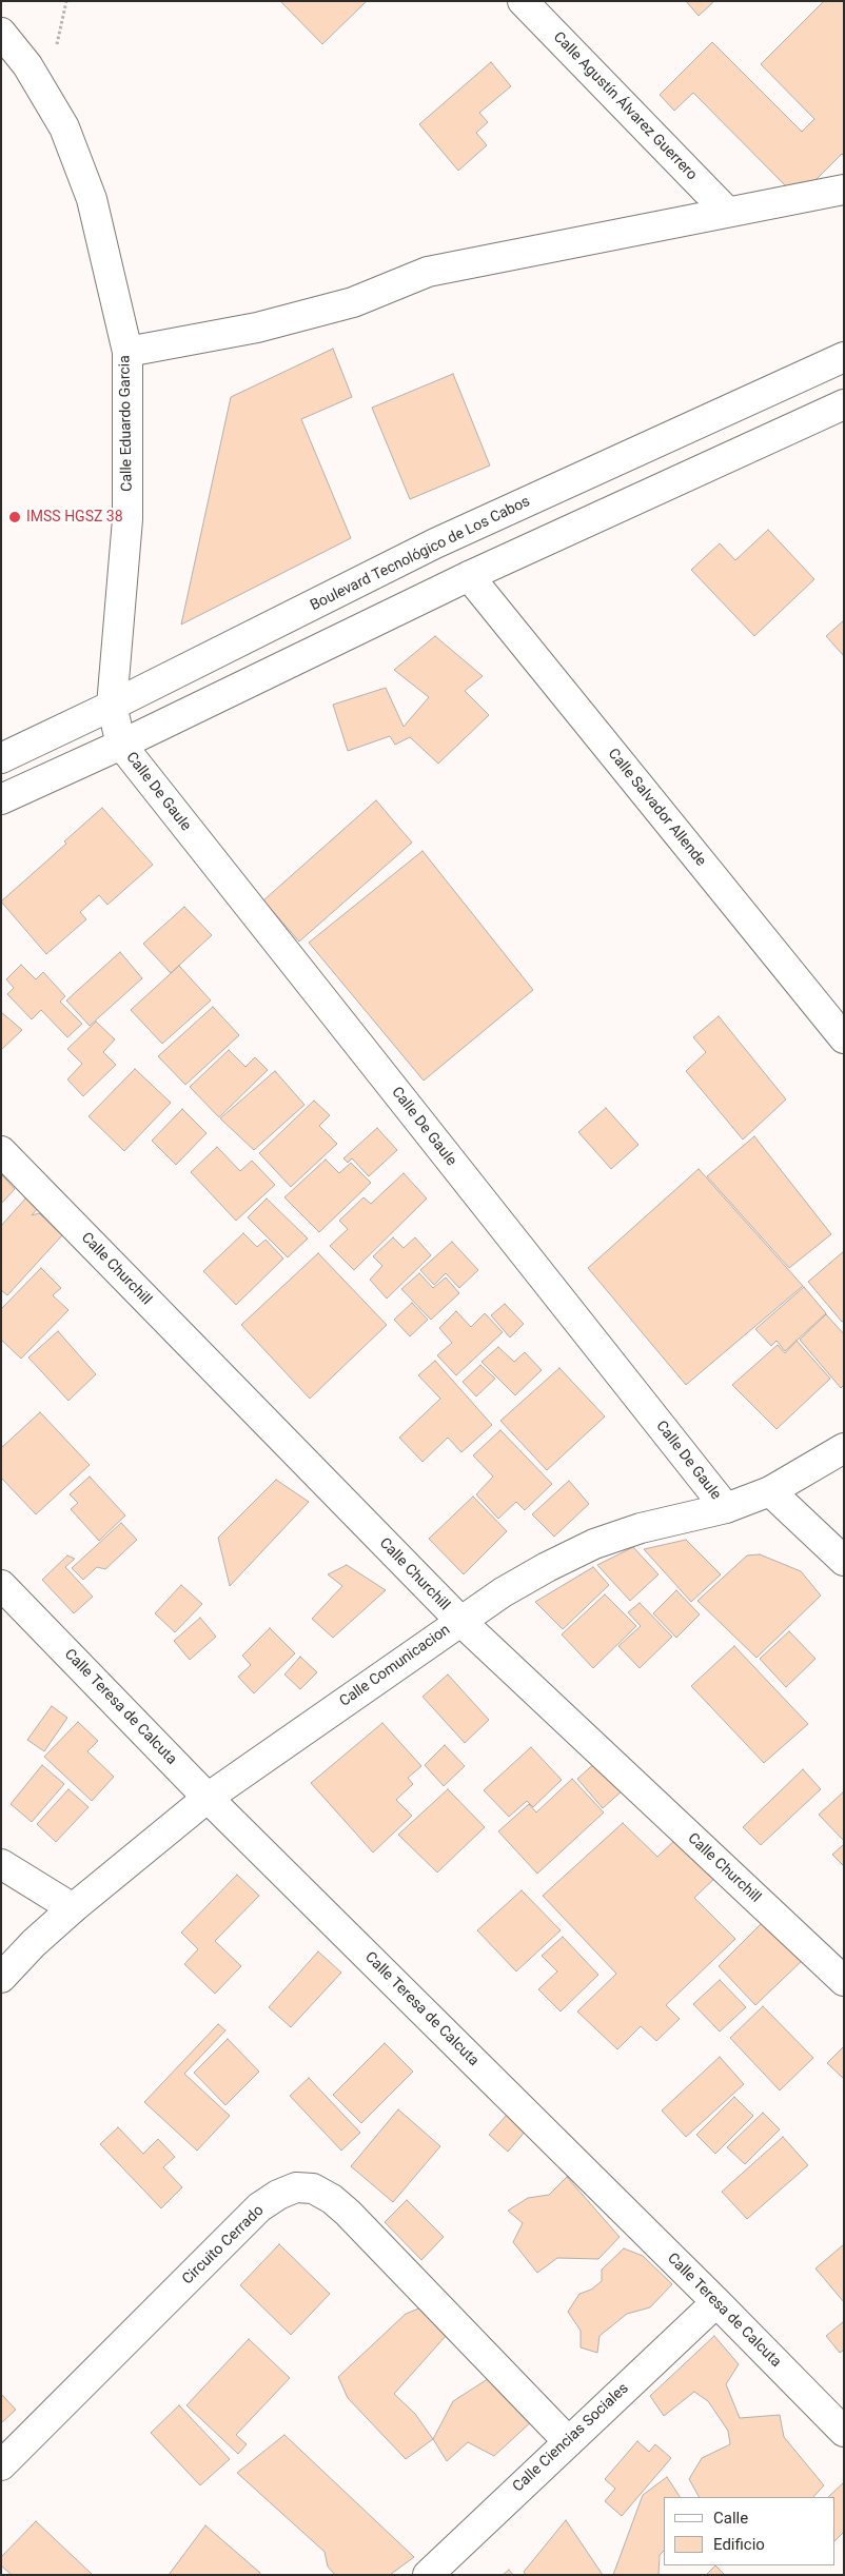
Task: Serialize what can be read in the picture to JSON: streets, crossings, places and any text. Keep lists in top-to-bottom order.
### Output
{
  "streets": {
    "street": [
      "Calle Agustín Álvarez Guerrero",
      "Calle Eduardo Garcia",
      "Boulevard Tecnológico de Los Cabos",
      "Calle De Gaule",
      "Calle Salvador Allende",
      "Calle Churchill",
      "Calle Comunicacion",
      "Calle Teresa de Calcuta",
      "Circuito Cerrado",
      "Calle Ciencias Sociales"
    ]
  },
  "crossings": [
    ["Calle Eduardo Garcia", "Boulevard Tecnológico de Los Cabos"],
    ["Calle Eduardo Garcia", "Calle De Gaule"],
    ["Calle De Gaule", "Calle Comunicacion"],
    ["Calle Churchill", "Calle Comunicacion"],
    ["Calle Comunicacion", "Calle Teresa de Calcuta"],
    ["Calle Teresa de Calcuta", "Calle Ciencias Sociales"],
    ["Circuito Cerrado", "Calle Ciencias Sociales"]
  ],
  "places": ["IMSS HGSZ 38"],
  "legend": ["Calle", "Edificio"]
}
